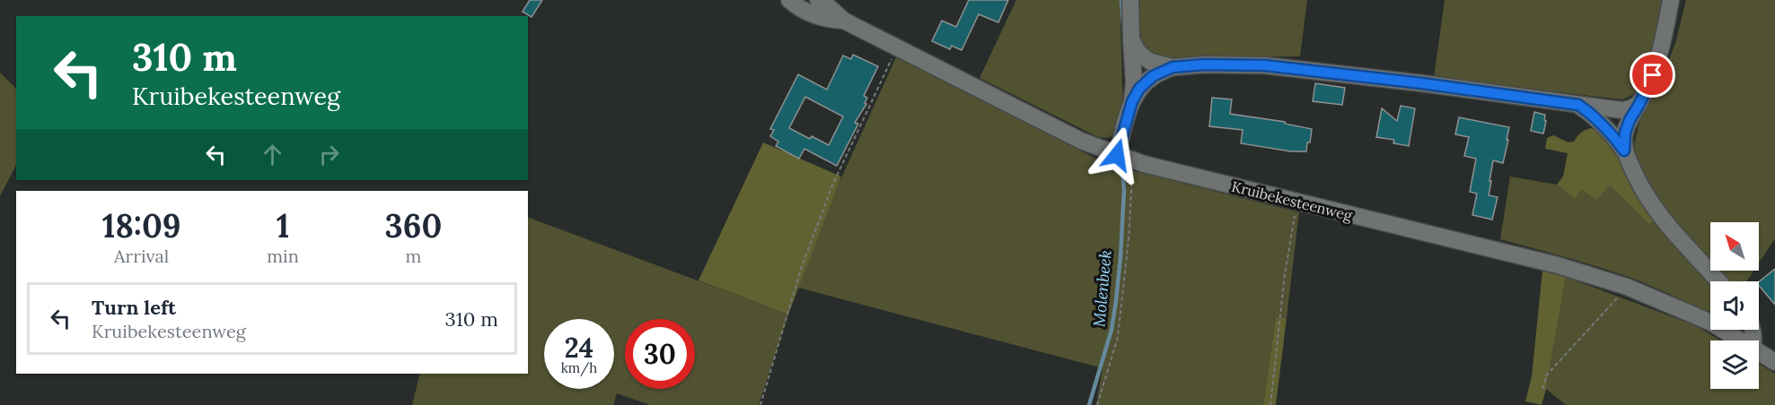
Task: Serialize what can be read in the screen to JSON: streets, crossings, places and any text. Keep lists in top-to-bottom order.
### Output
{
  "streets": {
    "street": ["Kruibekesteenweg"]
  },
  "water": ["Molenbeek"],
  "north": "top left",
  "page": {
    "turn": ["310 m", "Kruibekesteenweg"],
    "eta": [
      "18:09",
      "Arrival",
      "1",
      "min",
      "360",
      "m"
    ],
    "list": [
      {
        "name": "Turn left",
        "note": "Kruibekesteenweg",
        "value": "310 m"
      }
    ],
    "speed": "24 km/h",
    "limit": "30"
  }
}
